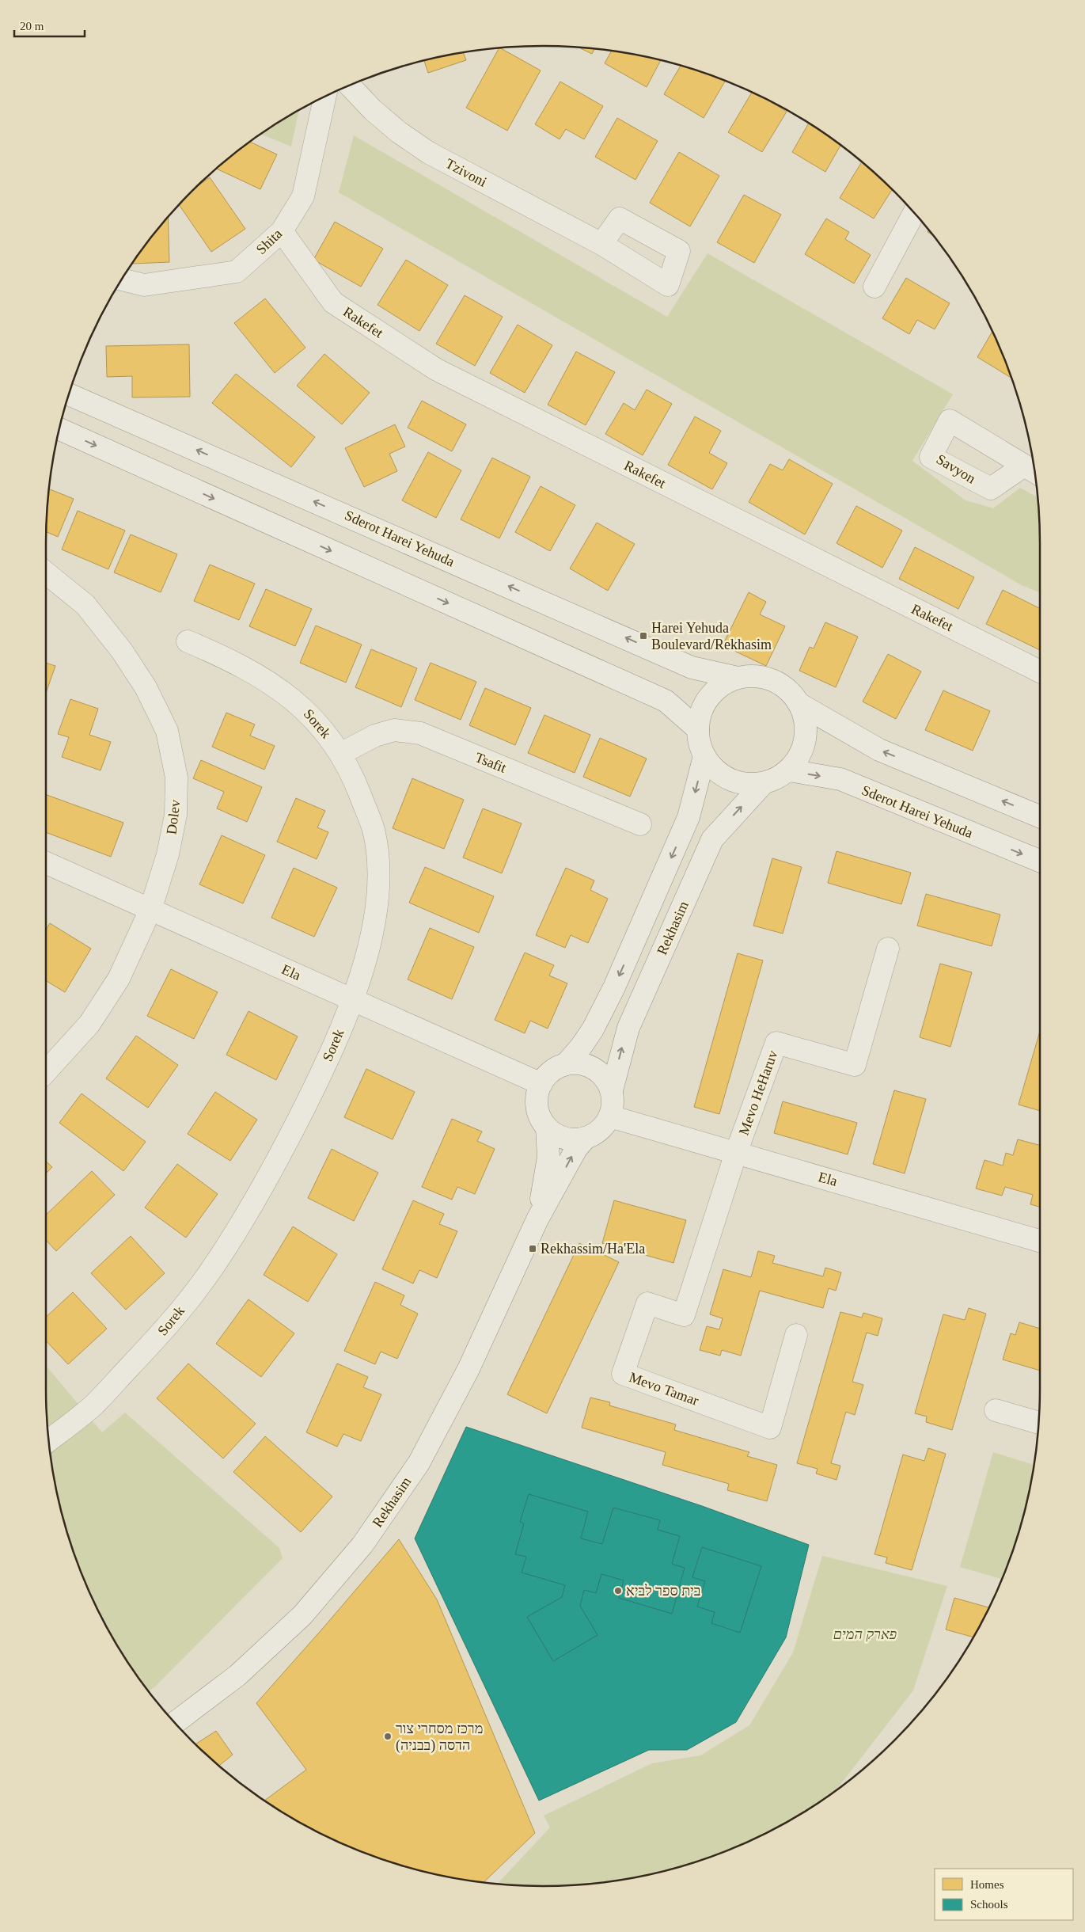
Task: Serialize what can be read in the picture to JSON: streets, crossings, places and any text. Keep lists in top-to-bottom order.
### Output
{
  "streets": {
    "street": [
      "Tzivoni",
      "Shita",
      "Rakefet",
      "Sderot Harei Yehuda",
      "Sorek",
      "Tsafit",
      "Dolev",
      "Rekhasim",
      "Ela",
      "Mevo HeHaruv",
      "Mevo Tamar"
    ]
  },
  "crossings": [
    ["Shita", "Rakefet"],
    ["Sderot Harei Yehuda", "Rekhasim"],
    ["Sorek", "Tsafit"],
    ["Sorek", "Ela"],
    ["Dolev", "Ela"],
    ["Rekhasim", "Ela"],
    ["Ela", "Mevo HeHaruv"],
    ["Ela", "Mevo Tamar"],
    ["Mevo HeHaruv", "Mevo Tamar"]
  ],
  "parks": ["פארק המים"],
  "places": {
    "transit": ["Harei Yehuda Boulevard/Rekhasim", "Rekhassim/Ha'Ela"],
    "other": ["בית ספר לביא", "מרכז מסחרי צור הדסה (בבניה)"]
  },
  "legend": ["Homes", "Schools"],
  "scale_bar": "20 m"
}
